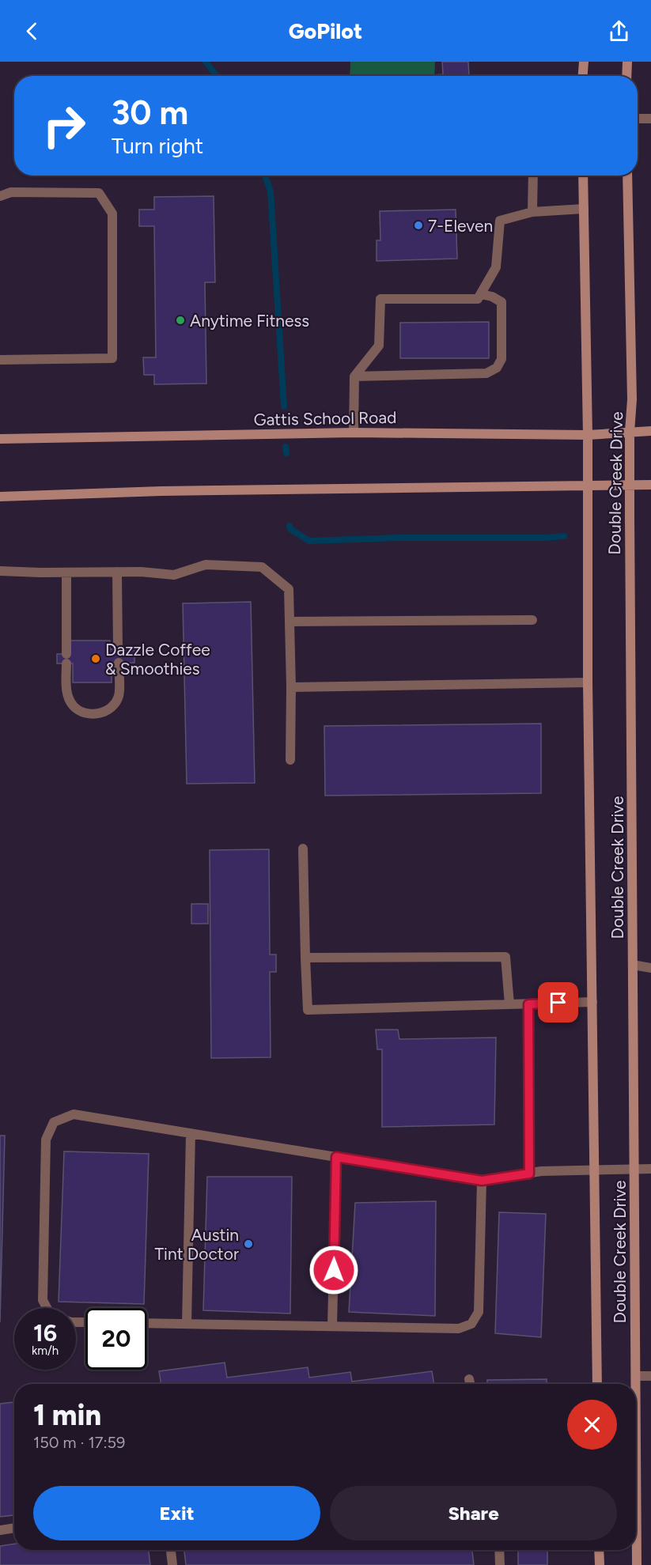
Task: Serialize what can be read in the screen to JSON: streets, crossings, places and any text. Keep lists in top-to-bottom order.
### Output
{
  "streets": {
    "street": ["Gattis School Road", "Double Creek Drive"]
  },
  "crossings": [
    ["Gattis School Road", "Double Creek Drive"]
  ],
  "places": [
    "7-Eleven",
    "Anytime Fitness",
    "Dazzle Coffee & Smoothies",
    "Austin Tint Doctor"
  ],
  "page": {
    "header": "GoPilot",
    "turn": ["30 m", "Turn right"],
    "speed": "16 km/h",
    "limit": "20",
    "heading": ["1 min", "150 m · 17:59"],
    "buttons": ["Exit", "Share"]
  }
}
